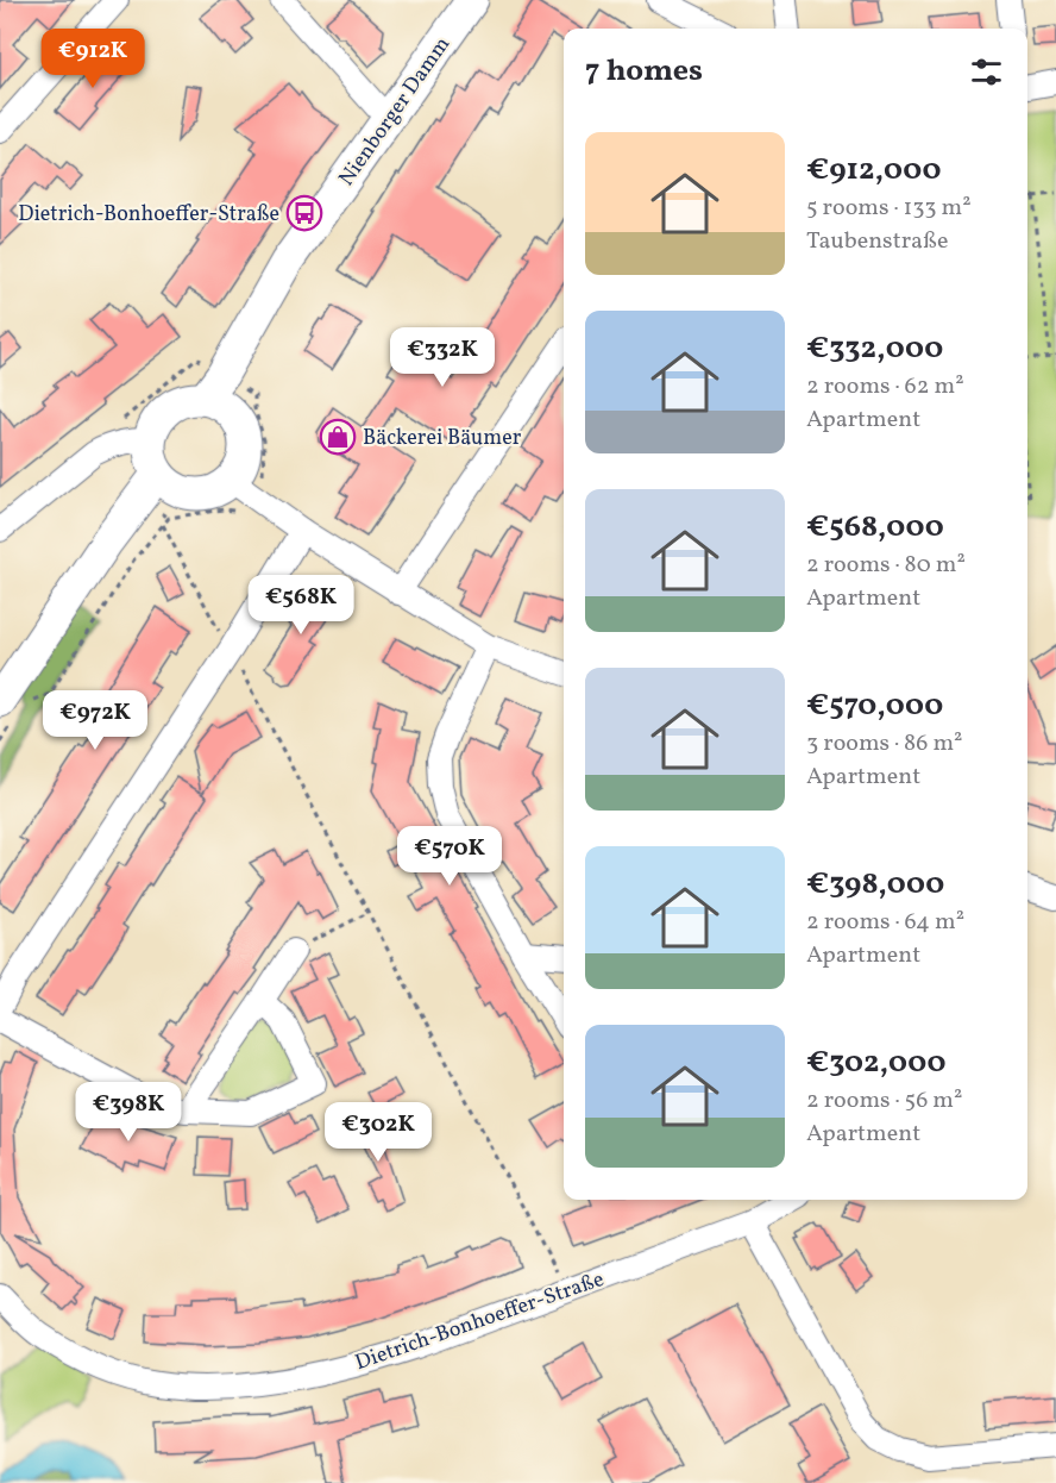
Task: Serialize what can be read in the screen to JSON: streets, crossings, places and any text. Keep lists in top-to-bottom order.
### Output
{
  "streets": {
    "street": ["Nienborger Damm", "Dietrich-Bonhoeffer-Straße"]
  },
  "places": {
    "bus stop": ["Dietrich-Bonhoeffer-Straße"],
    "shop": ["Bäckerei Bäumer"]
  },
  "page": {
    "price": [
      "€912K",
      "€332K",
      "€568K",
      "€972K",
      "€570K",
      "€398K",
      "€302K"
    ],
    "heading": "7 homes",
    "list": [
      {
        "name": "€912,000",
        "note": "5 rooms · 133 m² · Taubenstraße"
      },
      {
        "name": "€332,000",
        "note": "2 rooms · 62 m² · Apartment"
      },
      {
        "name": "€568,000",
        "note": "2 rooms · 80 m² · Apartment"
      },
      {
        "name": "€570,000",
        "note": "3 rooms · 86 m² · Apartment"
      },
      {
        "name": "€398,000",
        "note": "2 rooms · 64 m² · Apartment"
      },
      {
        "name": "€302,000",
        "note": "2 rooms · 56 m² · Apartment"
      }
    ]
  }
}
